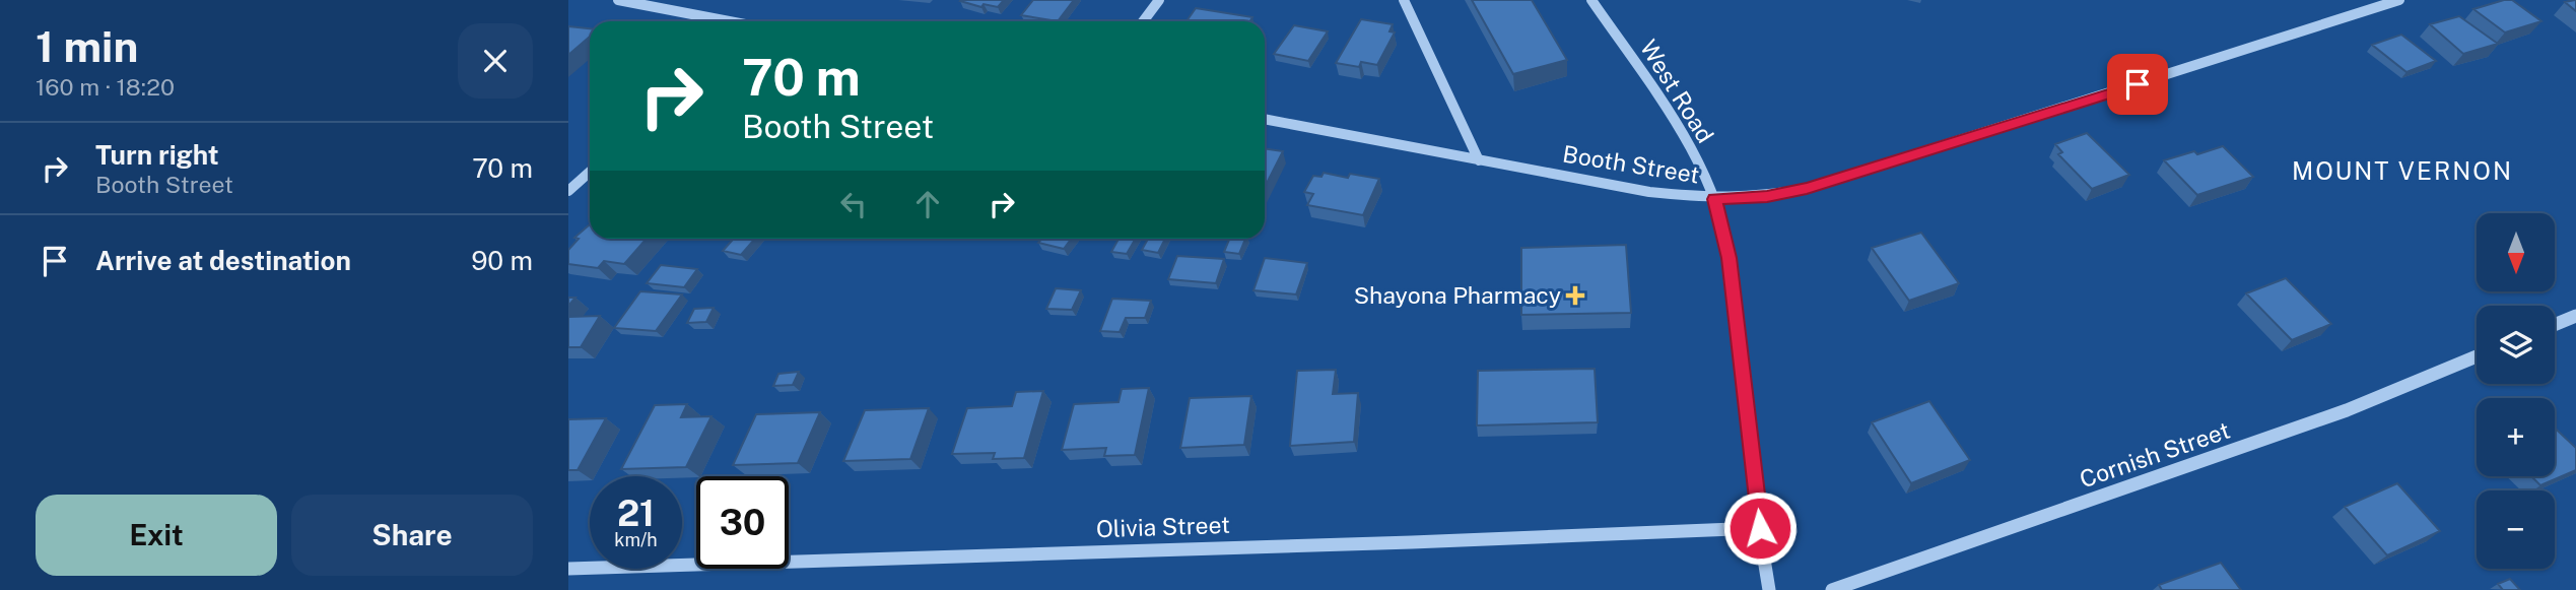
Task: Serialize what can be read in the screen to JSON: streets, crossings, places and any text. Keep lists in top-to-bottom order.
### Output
{
  "streets": {
    "street": [
      "West Road",
      "Booth Street",
      "Cornish Street",
      "Olivia Street"
    ]
  },
  "crossings": [
    ["West Road", "Booth Street"],
    ["West Road", "Olivia Street"]
  ],
  "districts": ["MOUNT VERNON"],
  "places": {
    "health": ["Shayona Pharmacy"]
  },
  "north": "bottom",
  "page": {
    "heading": ["1 min", "160 m · 18:20"],
    "turn": ["70 m", "Booth Street"],
    "list": [
      {
        "name": "Turn right",
        "note": "Booth Street",
        "value": "70 m"
      },
      {
        "name": "Arrive at destination",
        "value": "90 m"
      }
    ],
    "map_buttons": ["+", "−"],
    "speed": "21 km/h",
    "limit": "30",
    "buttons": ["Exit", "Share"]
  }
}
